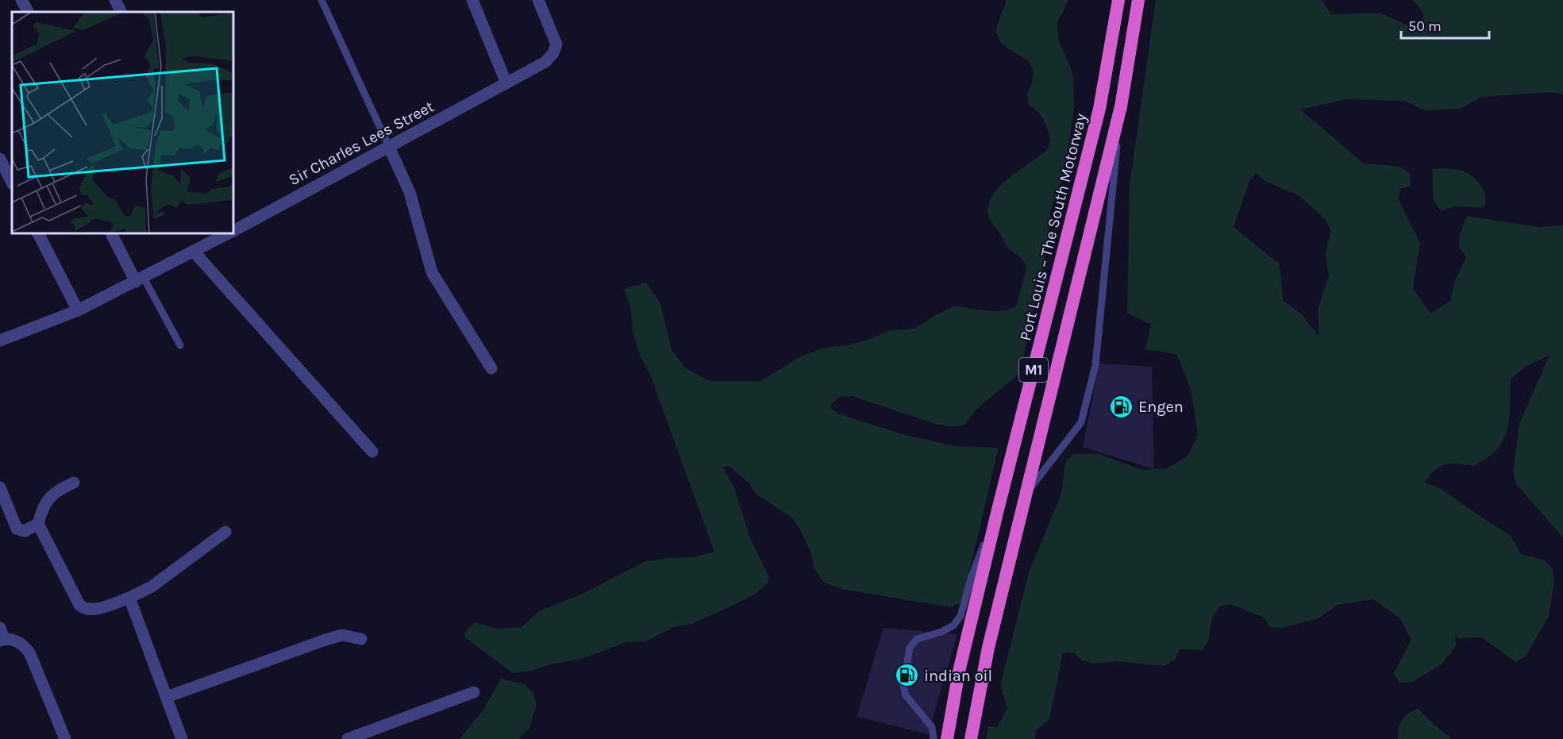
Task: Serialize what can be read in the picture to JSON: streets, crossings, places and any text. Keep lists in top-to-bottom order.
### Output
{
  "streets": {
    "highway": ["Port Louis – The South Motorway", "M1"],
    "street": ["Sir Charles Lees Street"]
  },
  "places": {
    "fuel station": ["Engen", "indian oil"]
  },
  "scale_bar": "50 m"
}
